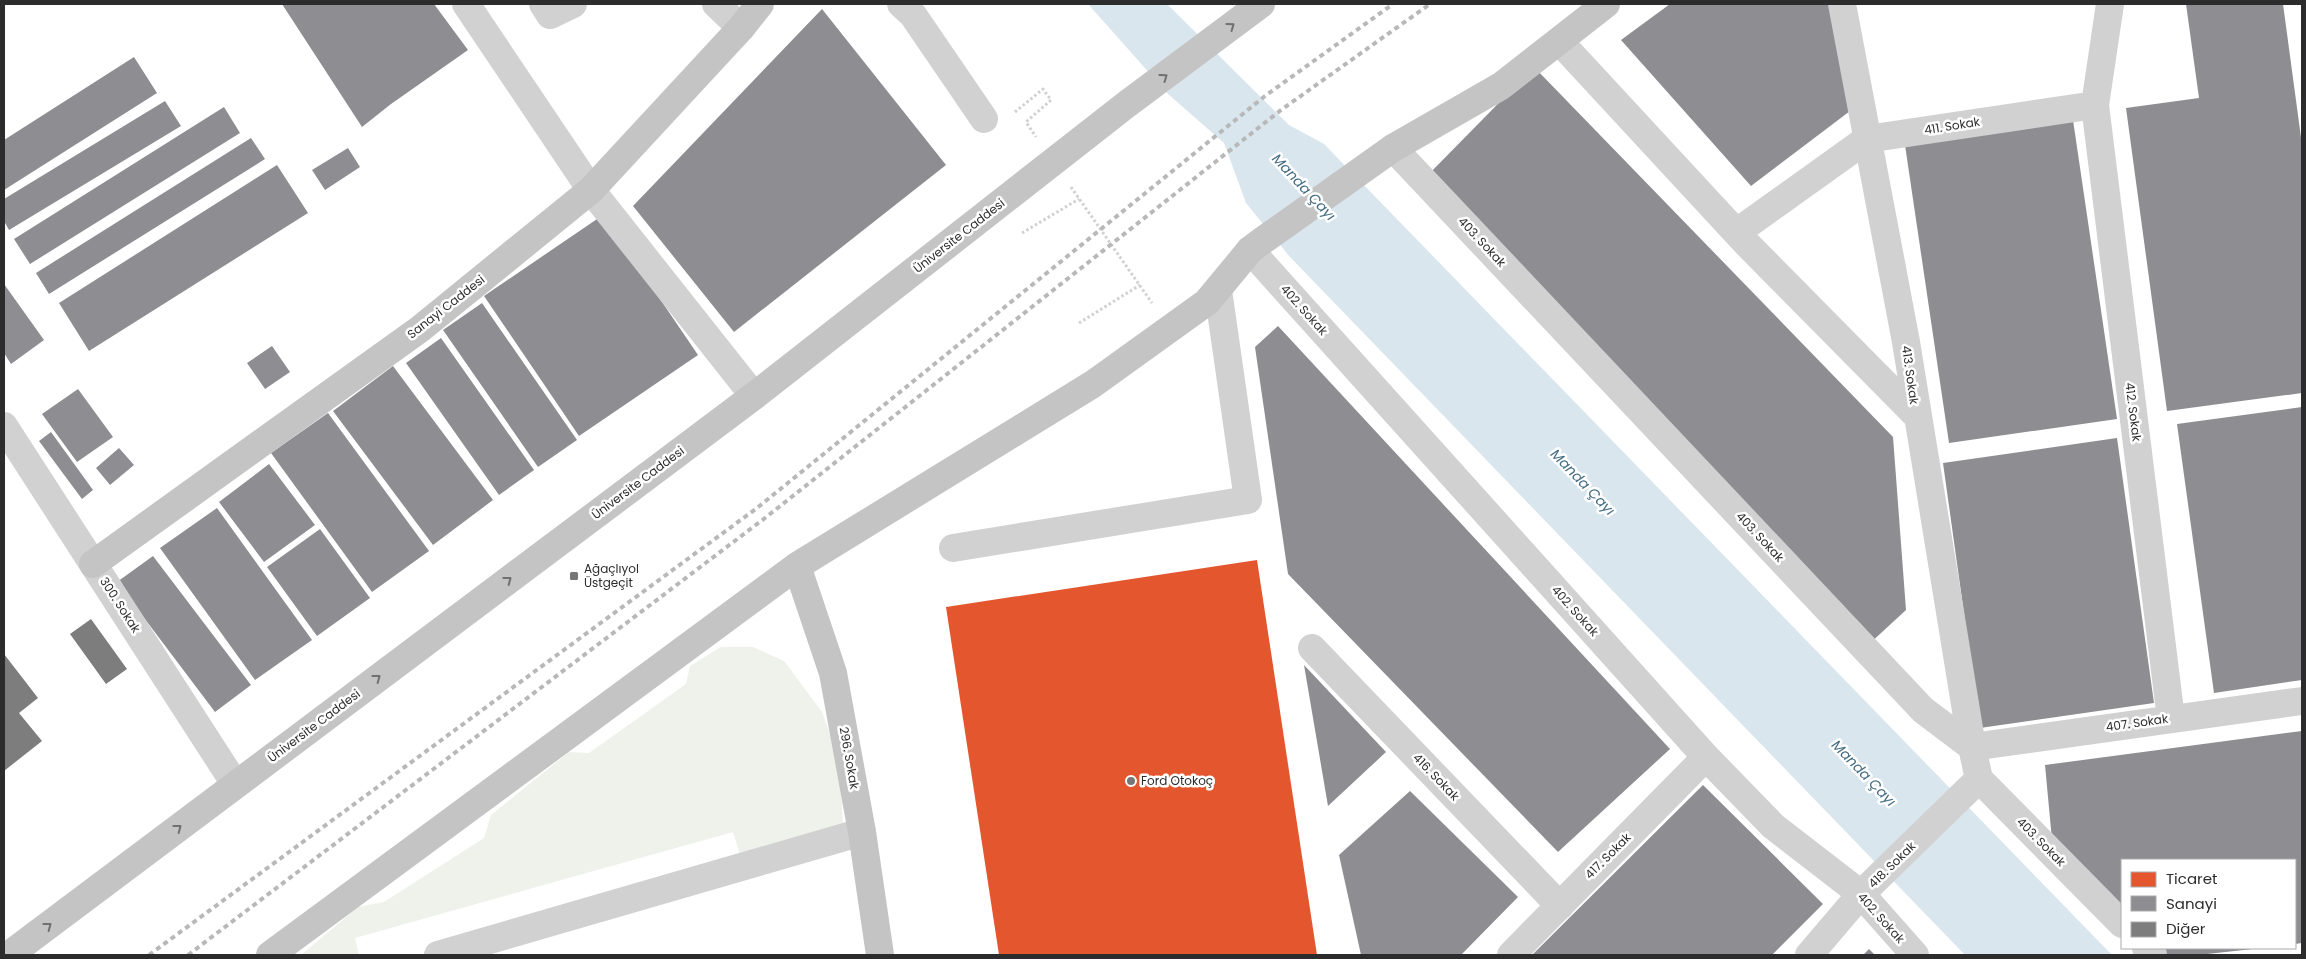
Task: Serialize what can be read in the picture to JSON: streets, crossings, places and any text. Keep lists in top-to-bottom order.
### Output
{
  "streets": {
    "main road": ["Üniversite Caddesi", "Sanayi Caddesi", "296. Sokak"],
    "street": [
      "411. Sokak",
      "403. Sokak",
      "402. Sokak",
      "413. Sokak",
      "412. Sokak",
      "300. Sokak",
      "407. Sokak",
      "416. Sokak",
      "417. Sokak",
      "418. Sokak"
    ]
  },
  "crossings": [
    ["411. Sokak", "413. Sokak"],
    ["411. Sokak", "412. Sokak"],
    ["Üniversite Caddesi", "300. Sokak"],
    ["403. Sokak", "413. Sokak"],
    ["403. Sokak", "407. Sokak"],
    ["403. Sokak", "418. Sokak"],
    ["Sanayi Caddesi", "300. Sokak"],
    ["402. Sokak", "417. Sokak"],
    ["402. Sokak", "418. Sokak"],
    ["413. Sokak", "407. Sokak"],
    ["412. Sokak", "407. Sokak"],
    ["416. Sokak", "417. Sokak"]
  ],
  "water": ["Manda Çayı"],
  "places": {
    "transit": ["Ağaçlıyol Üstgeçit"],
    "other": ["Ford Otokoç"]
  },
  "legend": ["Ticaret", "Sanayi", "Diğer"]
}
